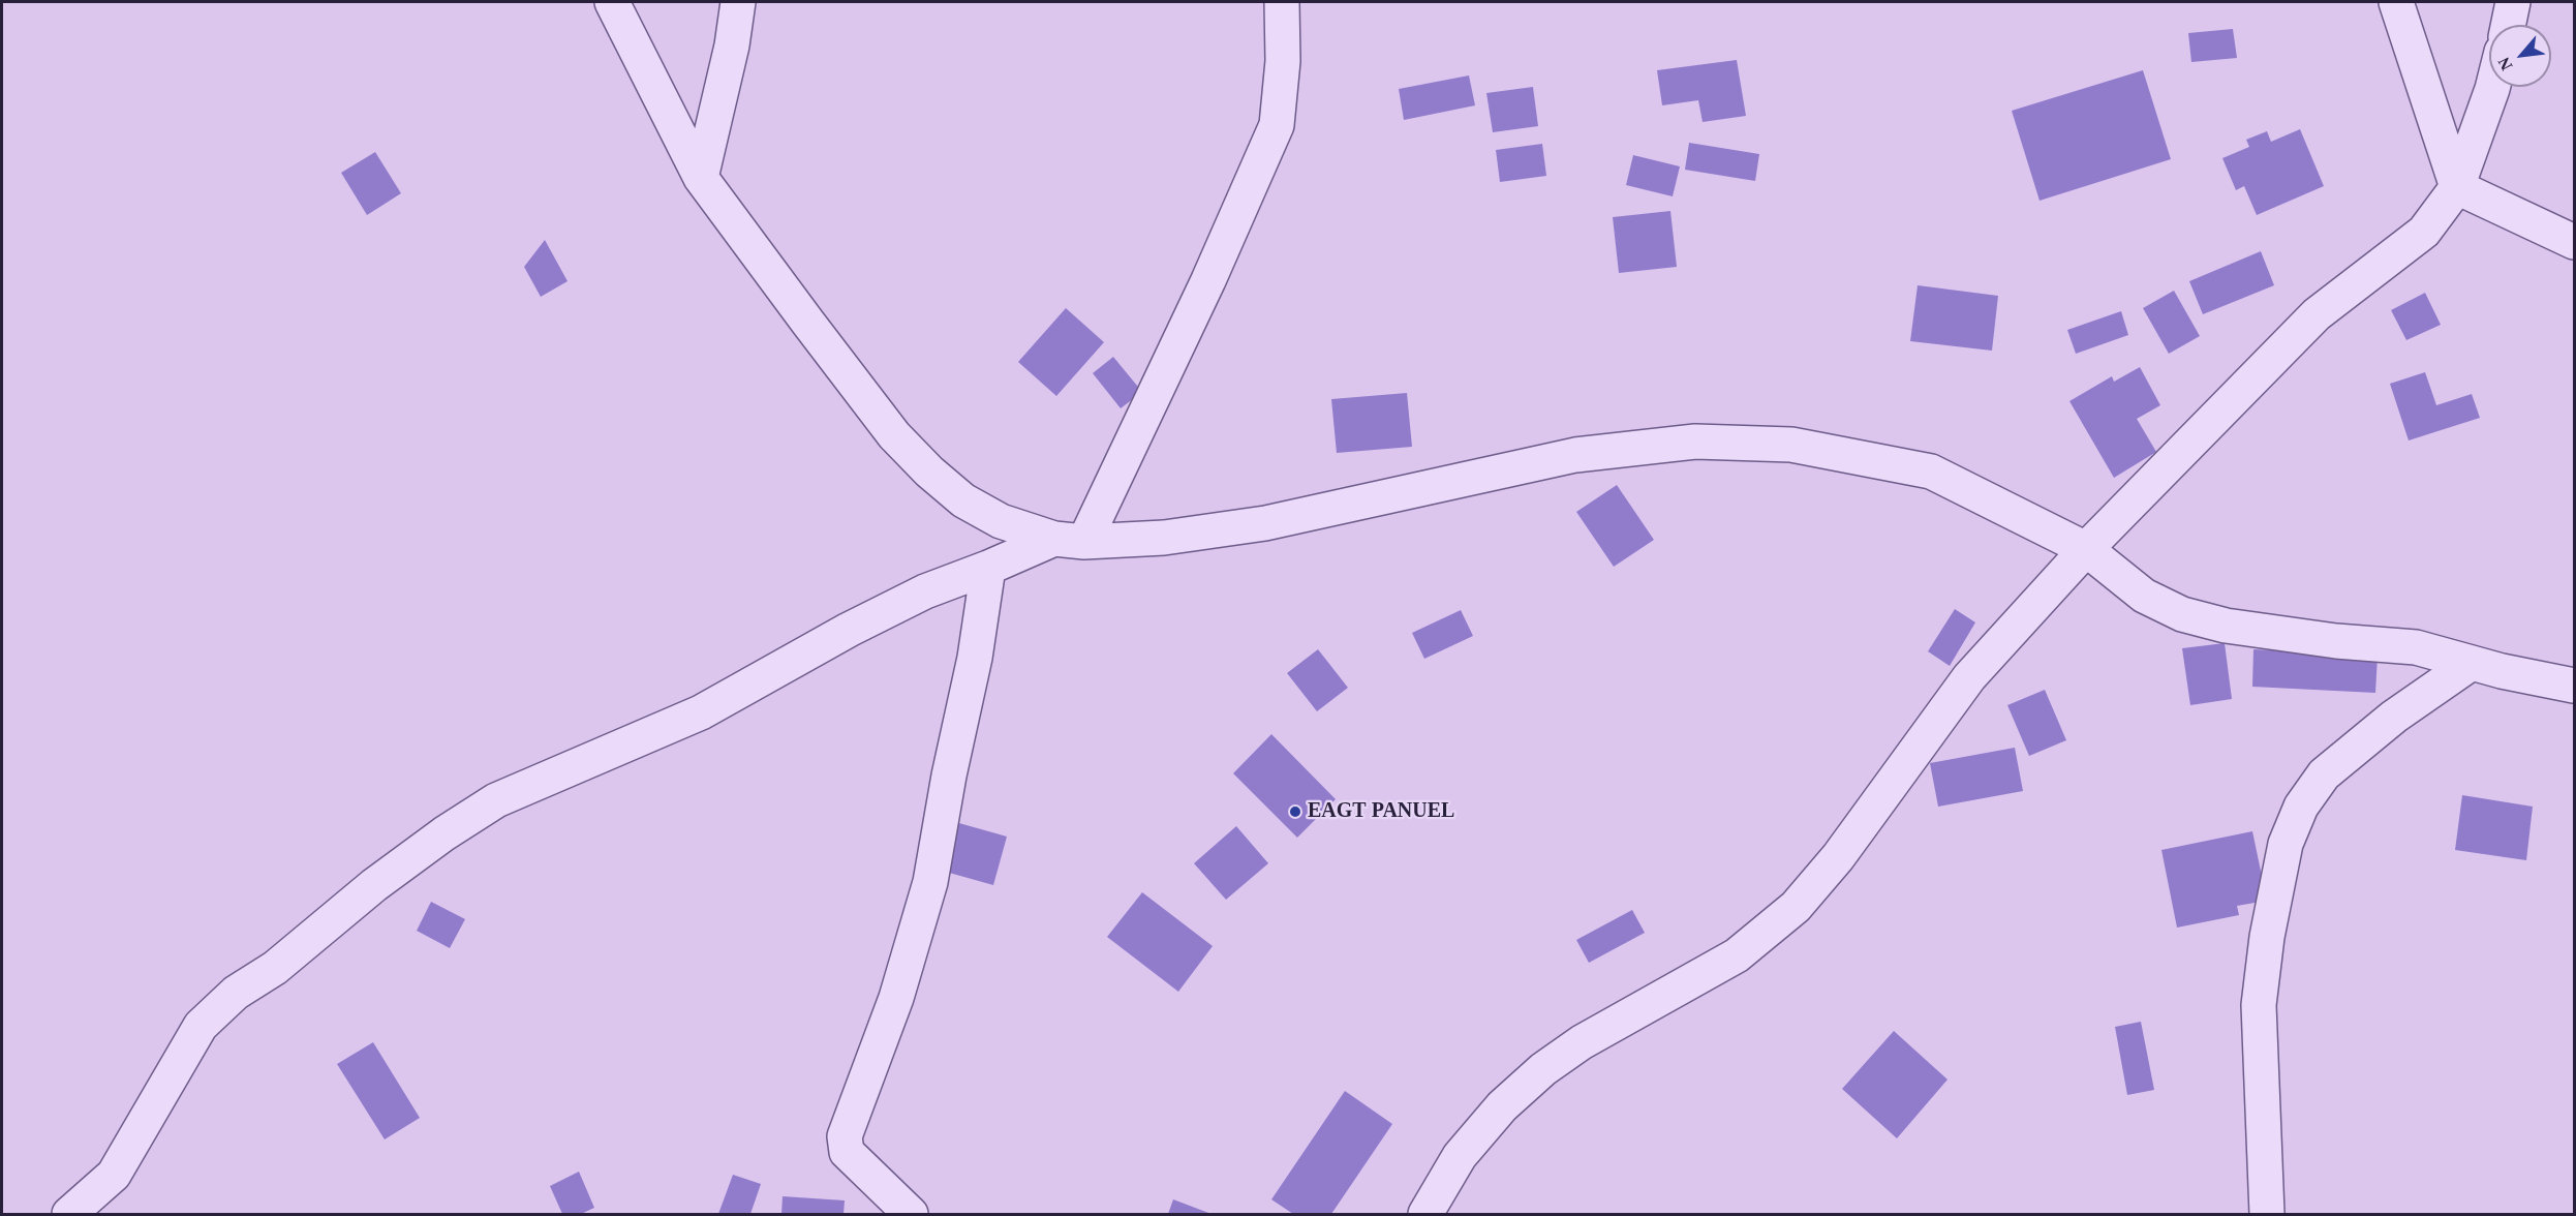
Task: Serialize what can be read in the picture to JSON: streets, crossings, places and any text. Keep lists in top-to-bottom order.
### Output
{
  "places": ["EAGT PANUEL"],
  "north": "bottom left"
}
